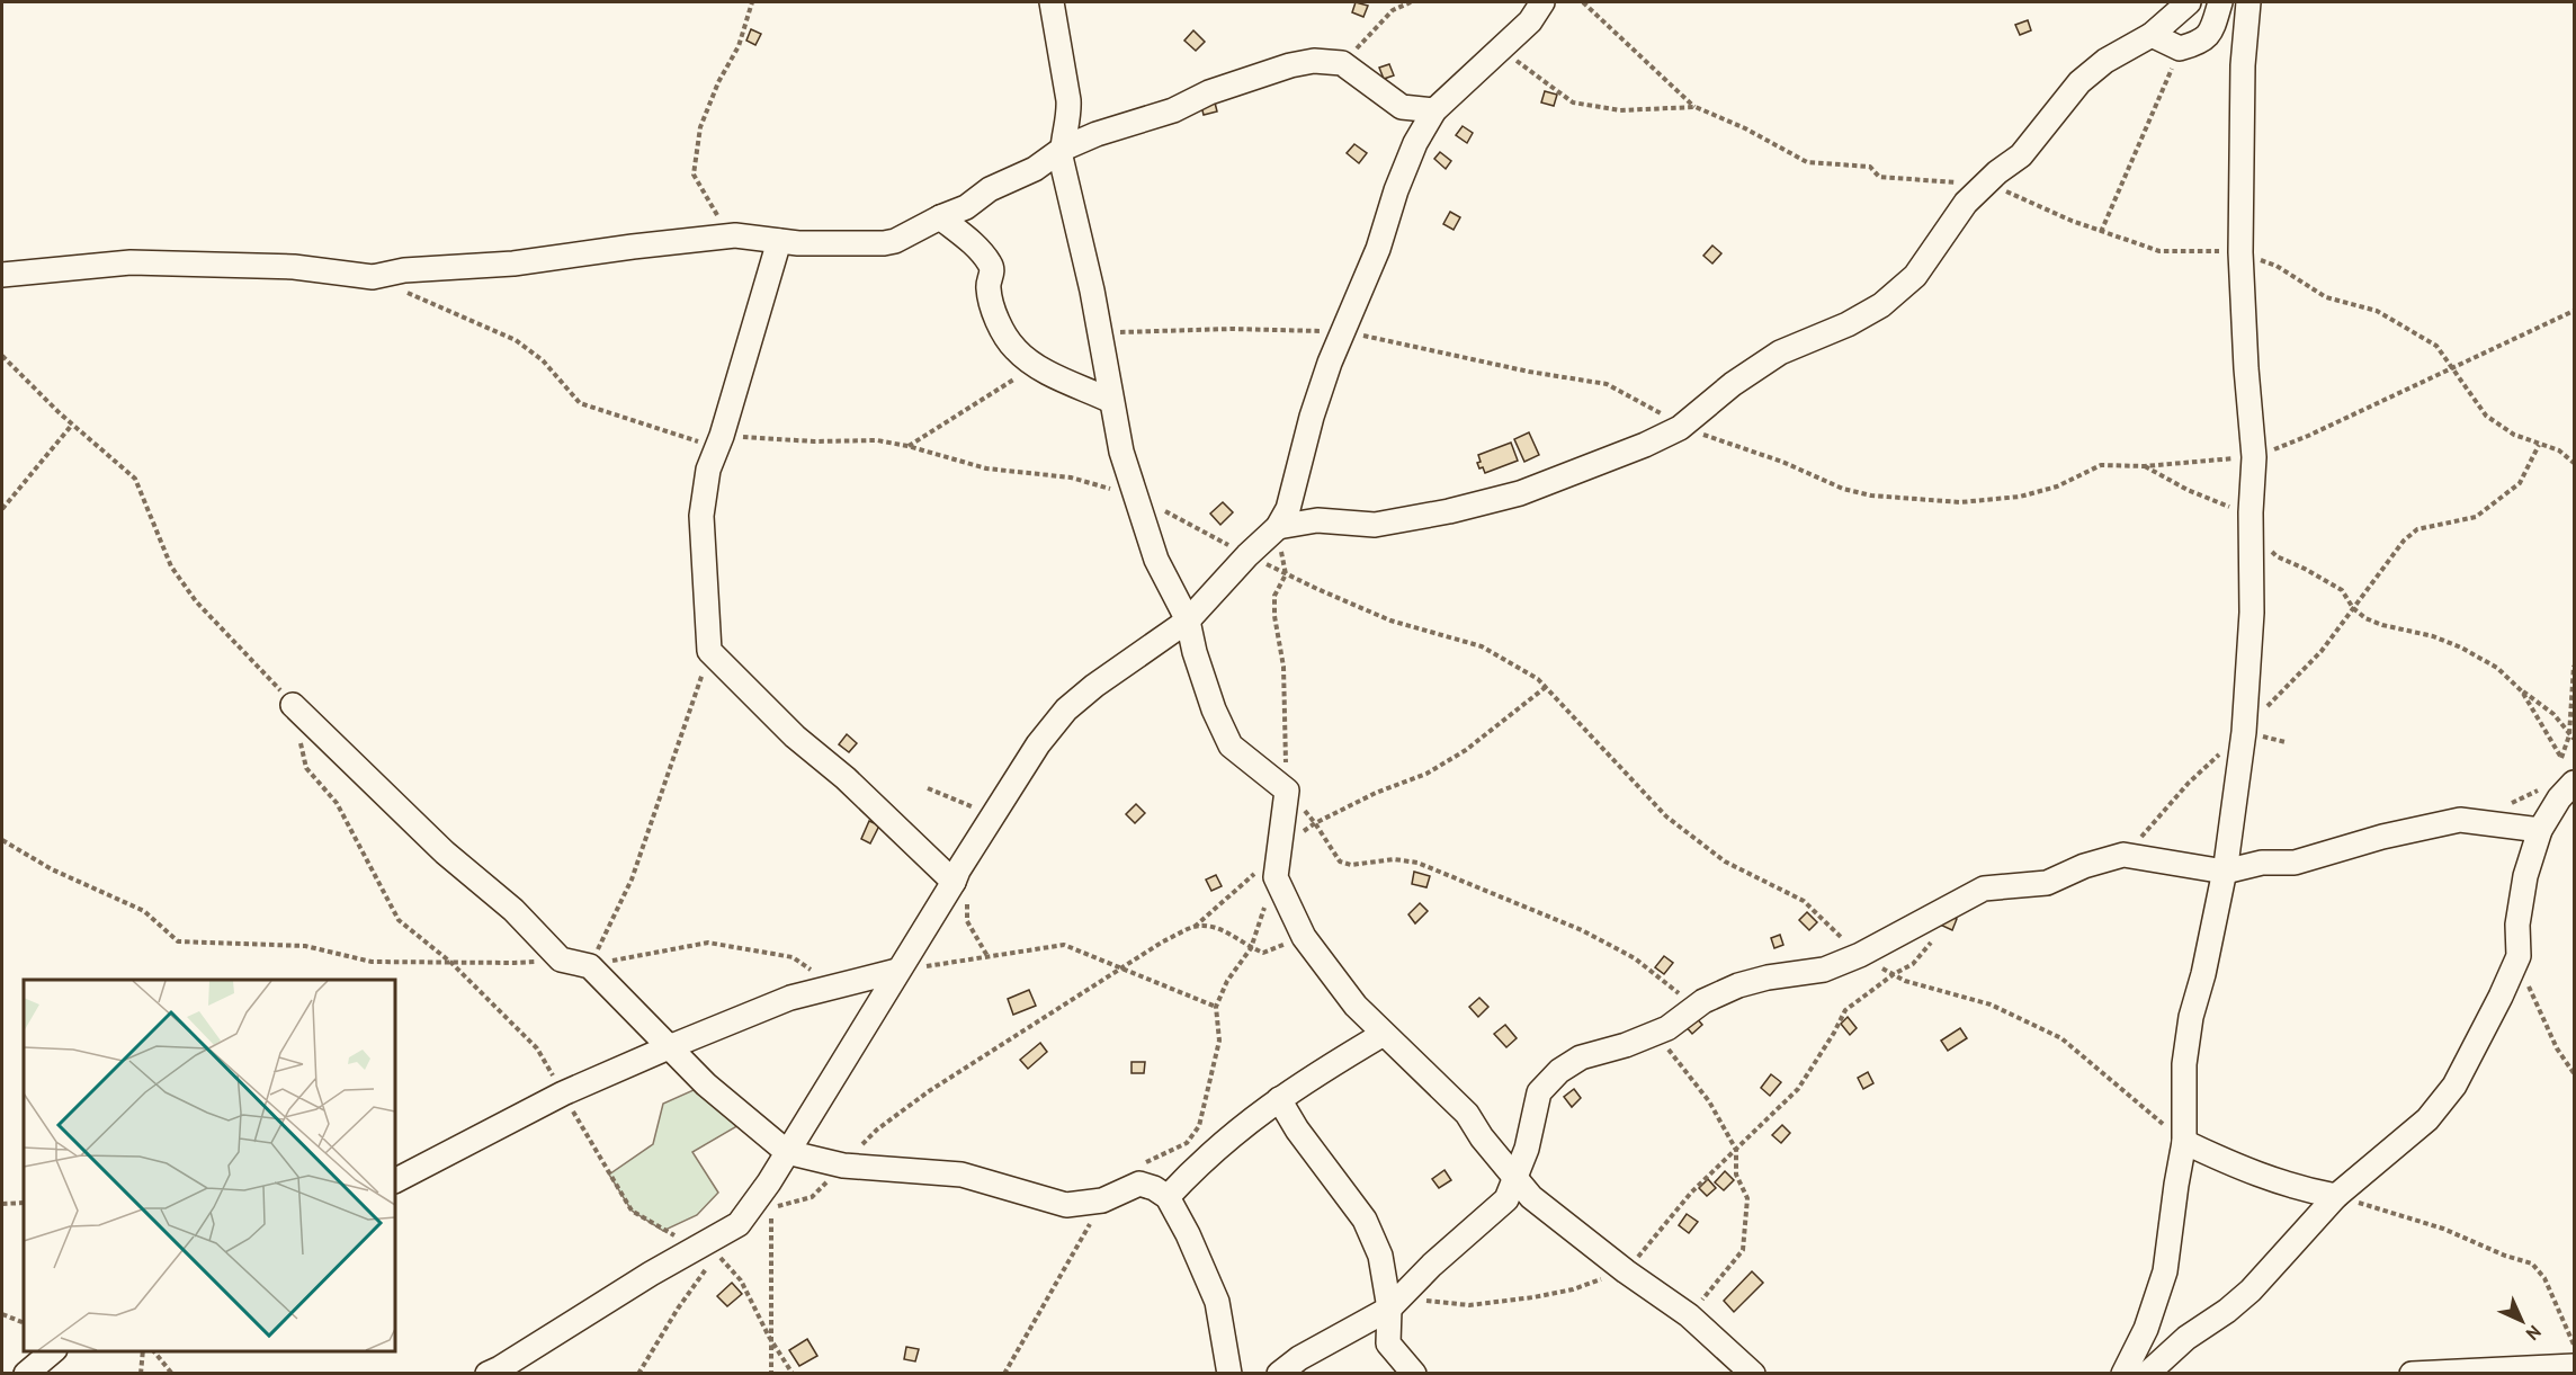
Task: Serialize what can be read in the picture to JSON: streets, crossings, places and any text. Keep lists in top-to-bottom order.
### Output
{
  "north": "bottom right"
}
